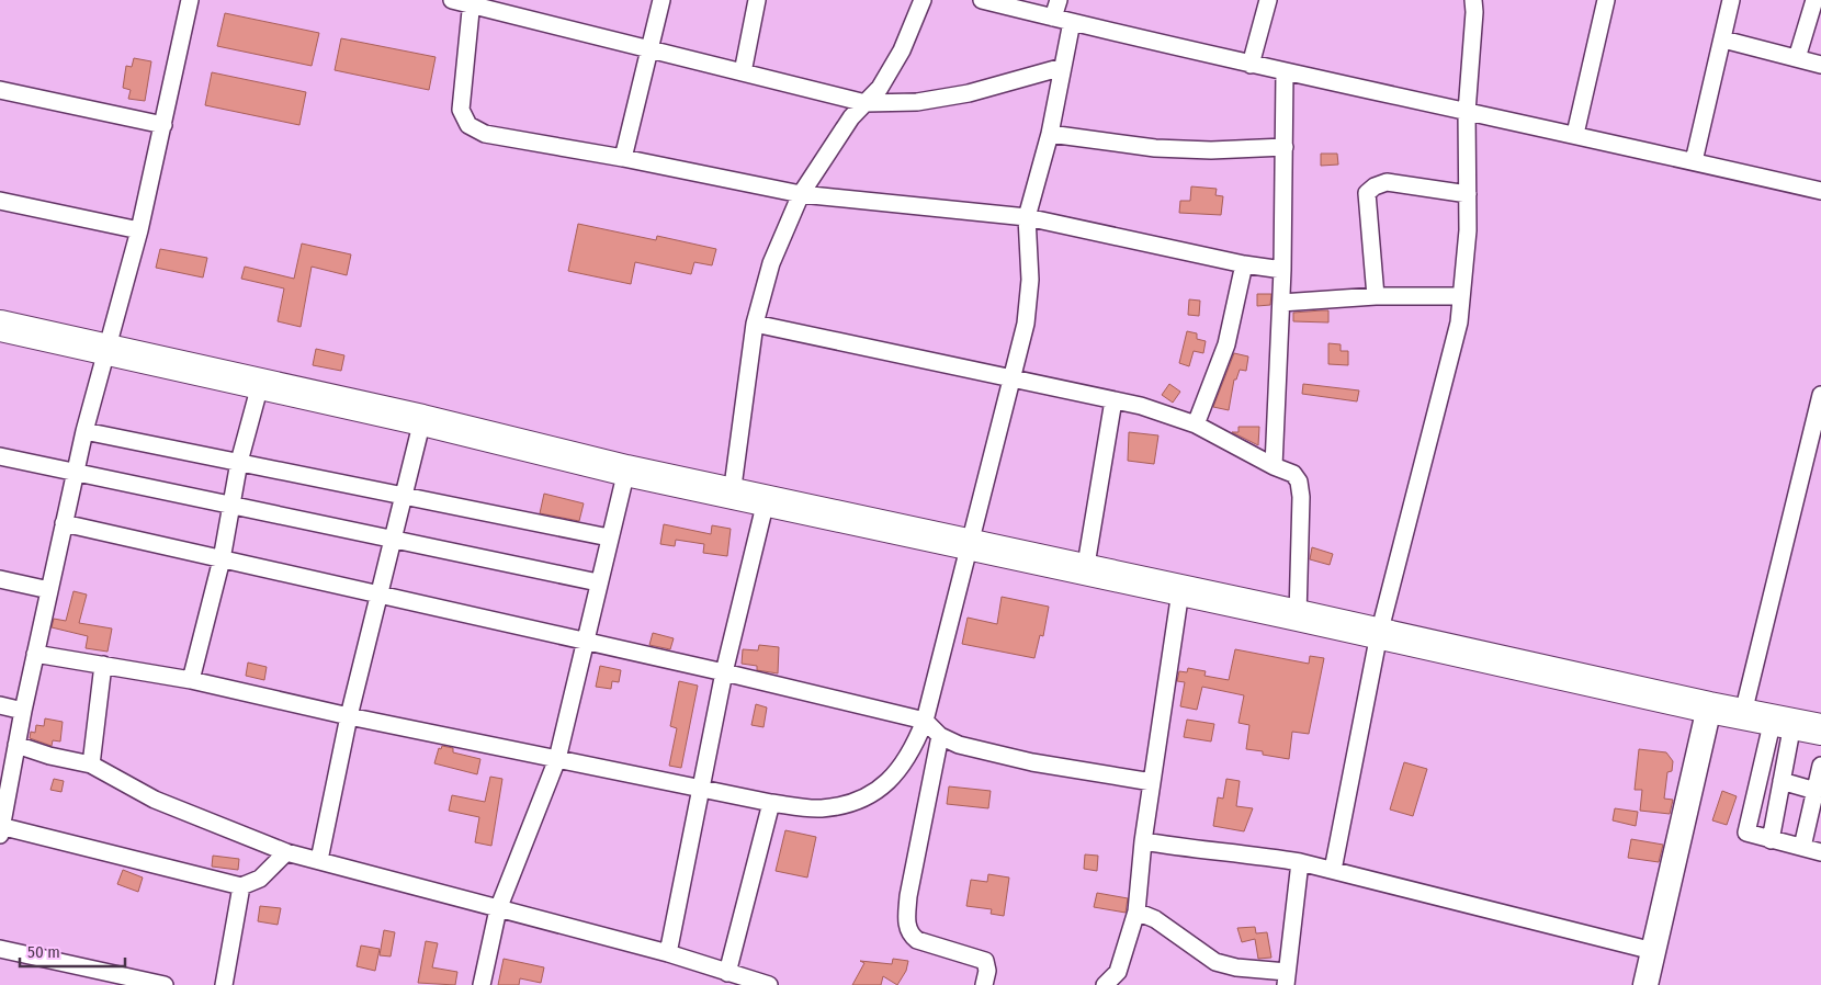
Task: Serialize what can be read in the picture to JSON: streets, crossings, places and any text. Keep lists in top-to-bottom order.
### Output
{
  "scale_bar": "50 m"
}
